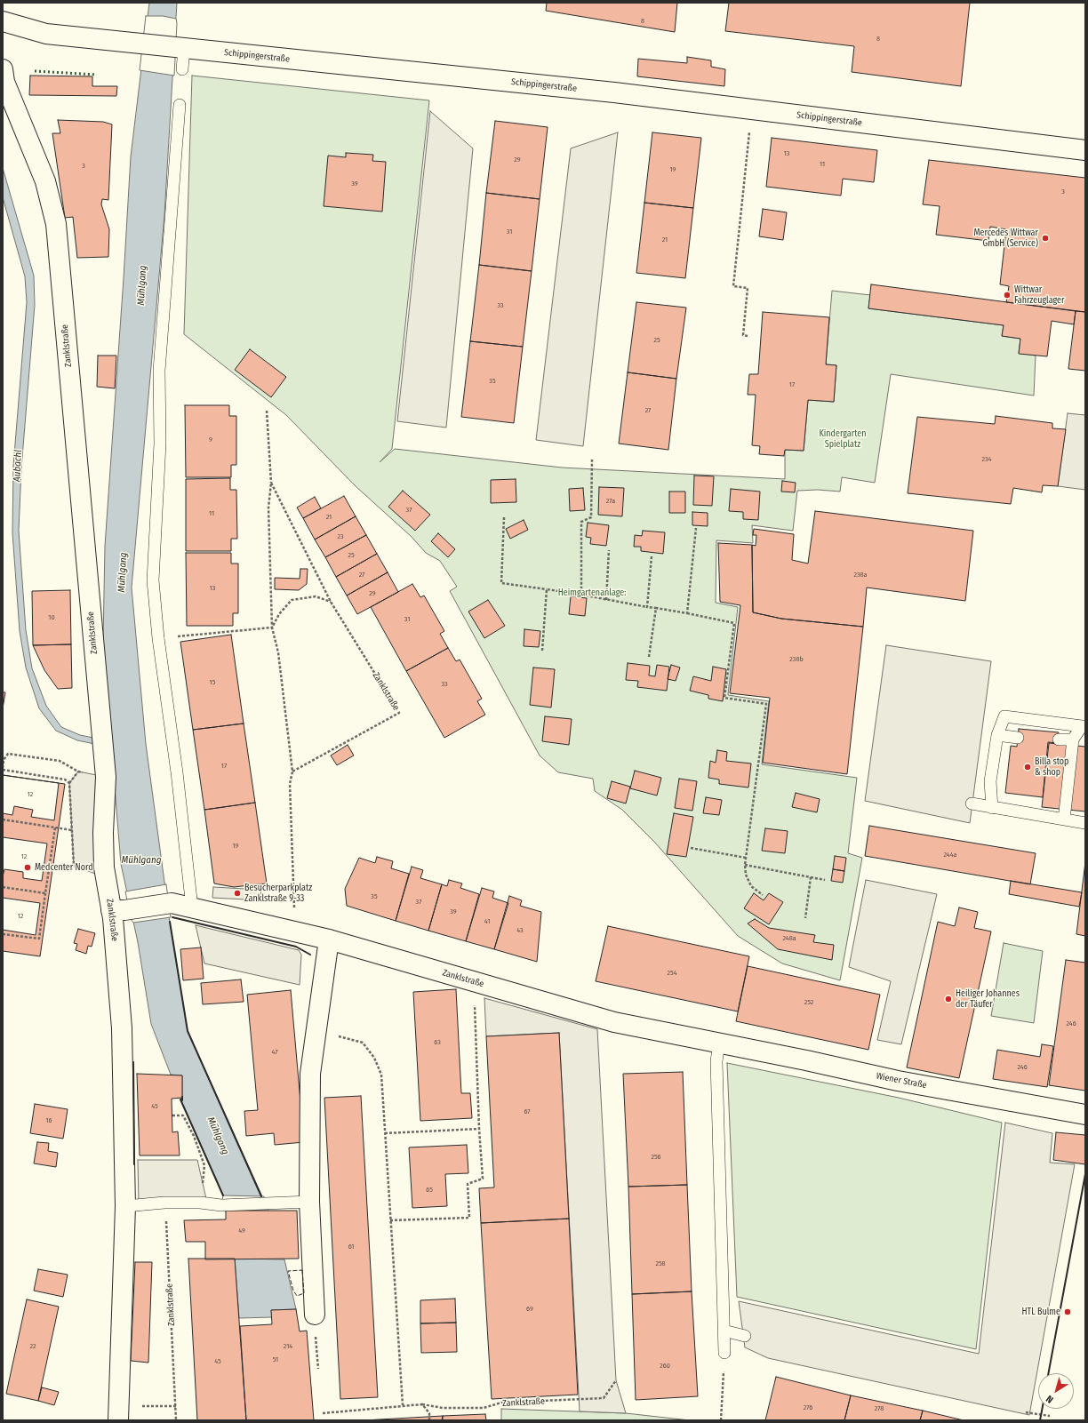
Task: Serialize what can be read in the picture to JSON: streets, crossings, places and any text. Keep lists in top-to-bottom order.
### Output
{
  "streets": {
    "street": ["Schippingerstraße", "Zanklstraße", "Wiener Straße"]
  },
  "crossings": [
    ["Zanklstraße", "Wiener Straße"]
  ],
  "water": ["Mühlgang", "Aubachl"],
  "parks": ["Kindergarten Spielplatz", "Heimgartenanlage:"],
  "places": [
    "Mercedes Wittwar GmbH (Service)",
    "Wittwar Fahrzeuglager",
    "Billa stop & shop",
    "Medcenter Nord",
    "Besucherparkplatz Zanklstraße 9-33",
    "Heiliger Johannes der Täufer",
    "HTL Bulme"
  ],
  "house_numbers": [
    "8",
    "8",
    "13",
    "29",
    "11",
    "3",
    "19",
    "39",
    "3",
    "31",
    "21",
    "33",
    "25",
    "35",
    "17",
    "27",
    "9",
    "234",
    "27a",
    "37",
    "11",
    "21",
    "23",
    "25",
    "27",
    "238a",
    "13",
    "29",
    "10",
    "31",
    "238b",
    "15",
    "33",
    "17",
    "12",
    "19",
    "244a",
    "12",
    "35",
    "37",
    "39",
    "12",
    "41",
    "43",
    "248a",
    "254",
    "252",
    "246",
    "63",
    "47",
    "246",
    "45",
    "67",
    "16",
    "256",
    "65",
    "49",
    "61",
    "258",
    "69",
    "22",
    "214",
    "51",
    "45",
    "260",
    "276",
    "278"
  ],
  "north": "bottom left"
}
